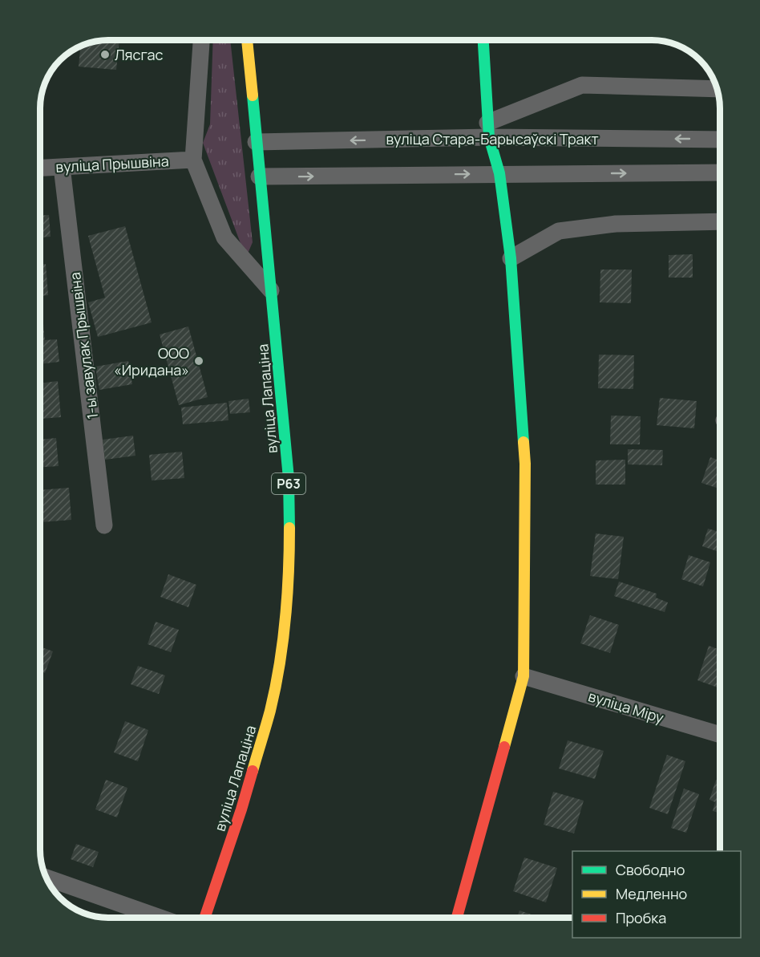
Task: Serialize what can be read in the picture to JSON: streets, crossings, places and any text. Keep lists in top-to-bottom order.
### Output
{
  "streets": {
    "main road": ["вуліца Лапаціна", "Р63"],
    "street": [
      "вуліца Стара-Барысаўскі Тракт",
      "вуліца Прышвіна",
      "1-ы завулак Прышвіна",
      "вуліца Міру"
    ]
  },
  "crossings": [
    ["вуліца Стара-Барысаўскі Тракт", "вуліца Лапаціна"],
    ["вуліца Прышвіна", "1-ы завулак Прышвіна"]
  ],
  "places": ["Лясгас", "ООО «Иридана»"],
  "legend": ["Свободно", "Медленно", "Пробка"]
}
